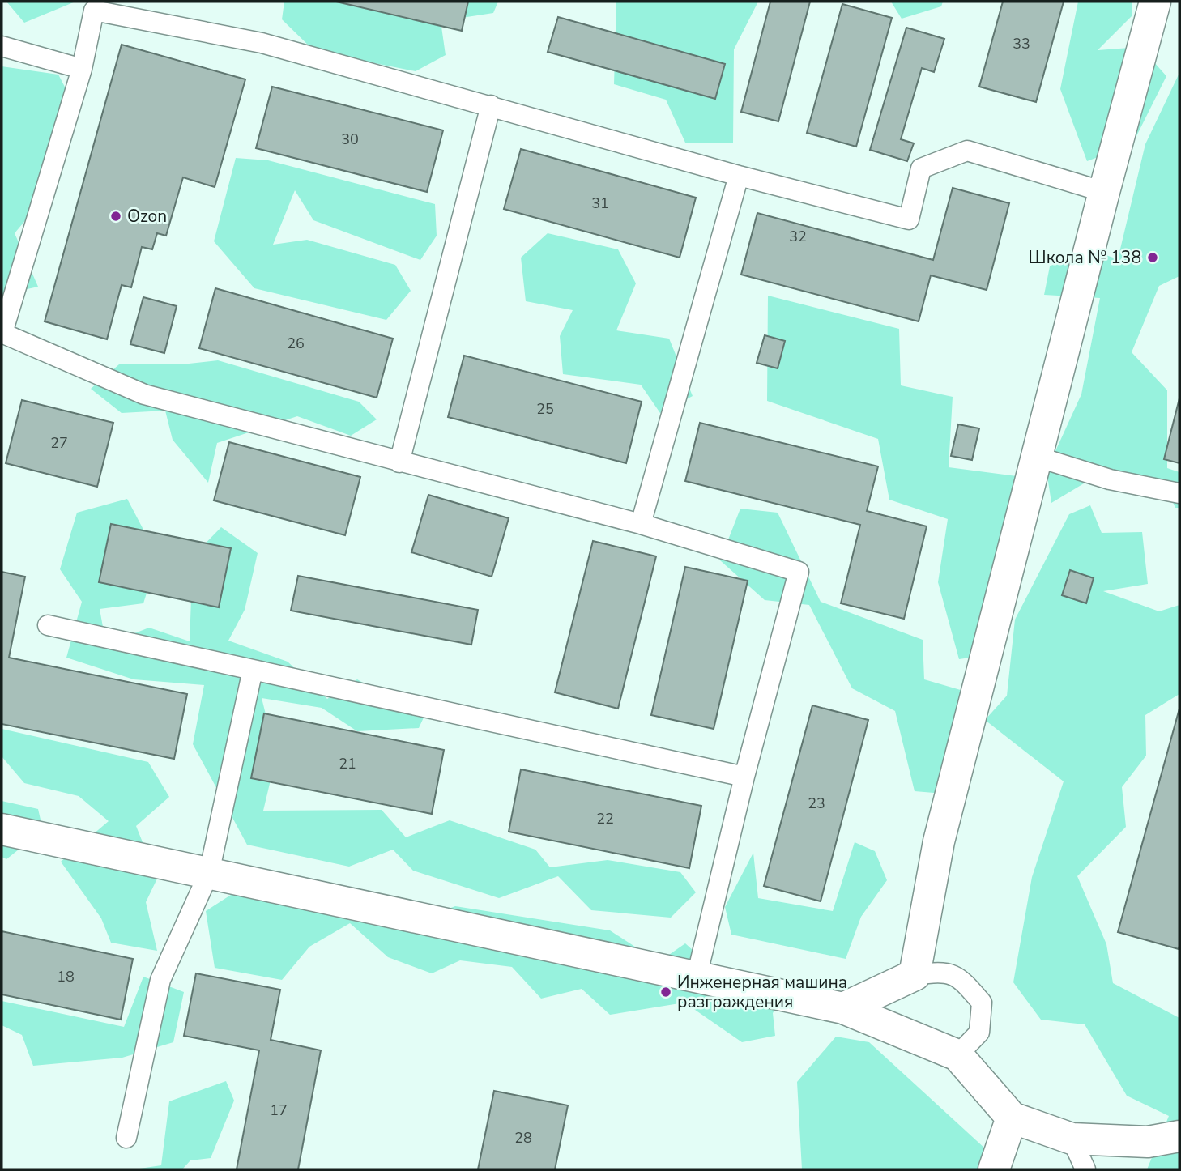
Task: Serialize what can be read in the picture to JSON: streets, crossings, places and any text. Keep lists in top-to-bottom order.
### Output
{
  "places": ["Ozon", "Школа № 138", "Инженерная машина разграждения"],
  "house_numbers": [
    "33",
    "30",
    "31",
    "32",
    "26",
    "25",
    "27",
    "21",
    "23",
    "22",
    "18",
    "17",
    "28"
  ]
}
